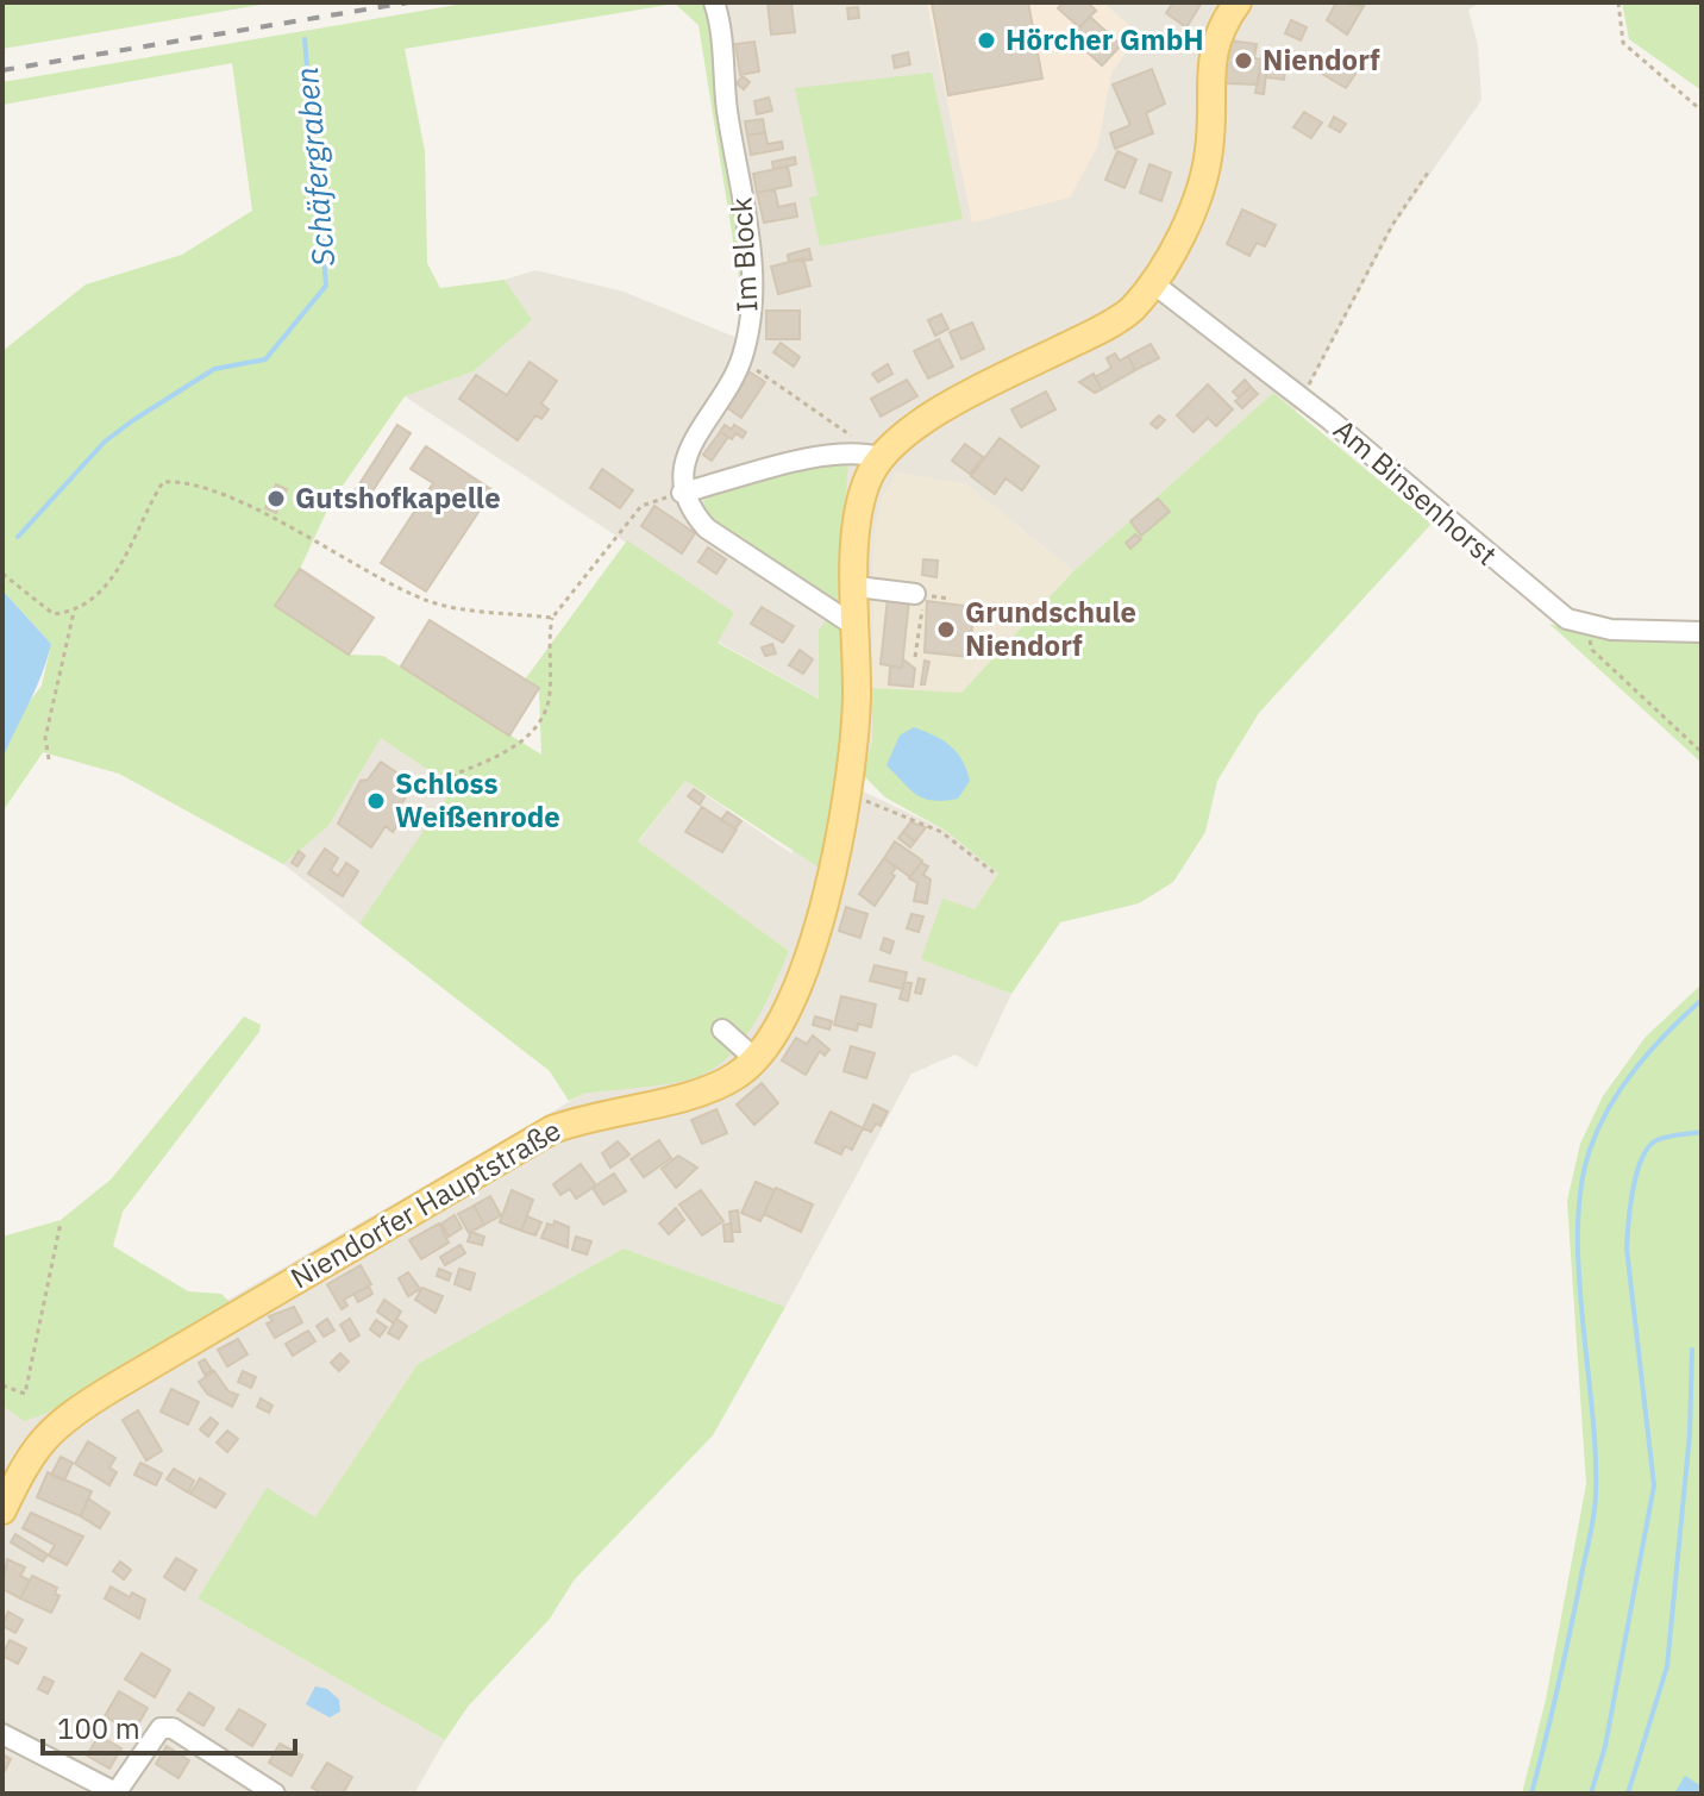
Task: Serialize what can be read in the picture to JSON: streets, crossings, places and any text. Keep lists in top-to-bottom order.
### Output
{
  "streets": {
    "main road": ["Niendorfer Hauptstraße"],
    "street": ["Im Block", "Am Binsenhorst"]
  },
  "crossings": [
    ["Am Binsenhorst", "Niendorfer Hauptstraße"]
  ],
  "water": ["Schäfergraben"],
  "places": [
    "Hörcher GmbH",
    "Niendorf",
    "Gutshofkapelle",
    "Grundschule Niendorf",
    "Schloss Weißenrode"
  ],
  "scale_bar": "100 m"
}
